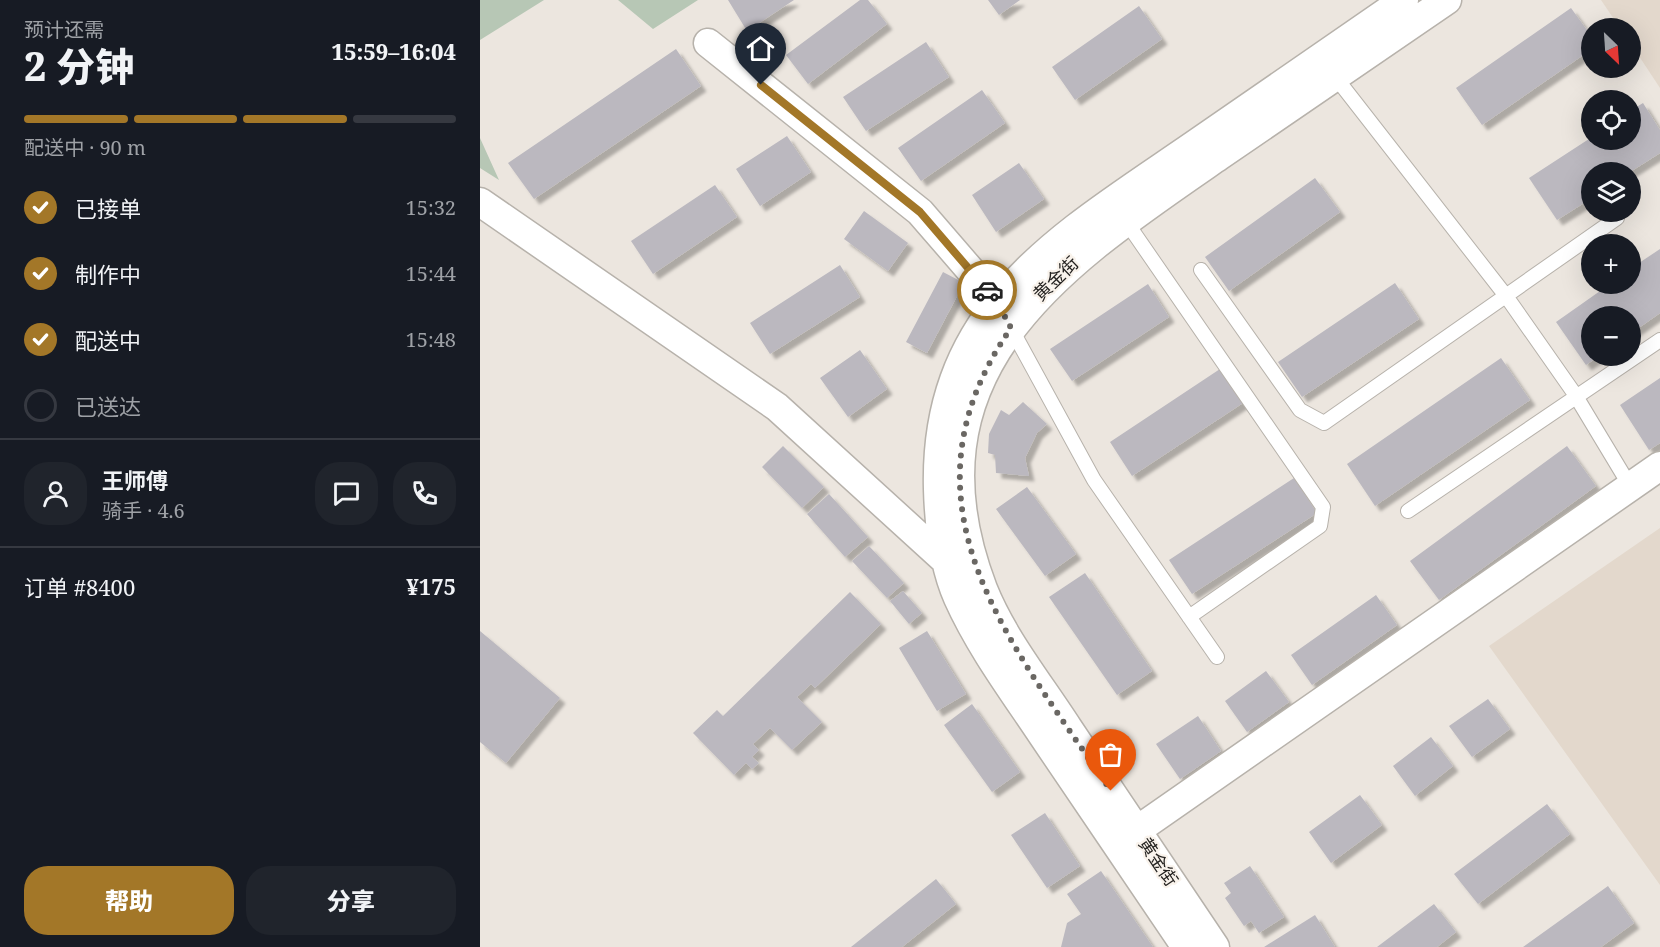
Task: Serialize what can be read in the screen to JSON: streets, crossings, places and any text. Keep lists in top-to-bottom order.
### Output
{
  "streets": {
    "street": ["黄金街"]
  },
  "north": "bottom right",
  "page": {
    "heading": ["2 分钟", "预计还需", "15:59–16:04"],
    "panel": [
      "王师傅",
      "骑手 · 4.6",
      "订单 #8400",
      "¥175"
    ],
    "map_buttons": ["+", "−"],
    "bar": "配送中 · 90 m",
    "list": [
      ["已接单", "15:32"],
      ["制作中", "15:44"],
      ["配送中", "15:48"],
      "已送达"
    ],
    "buttons": ["帮助", "分享"]
  }
}
